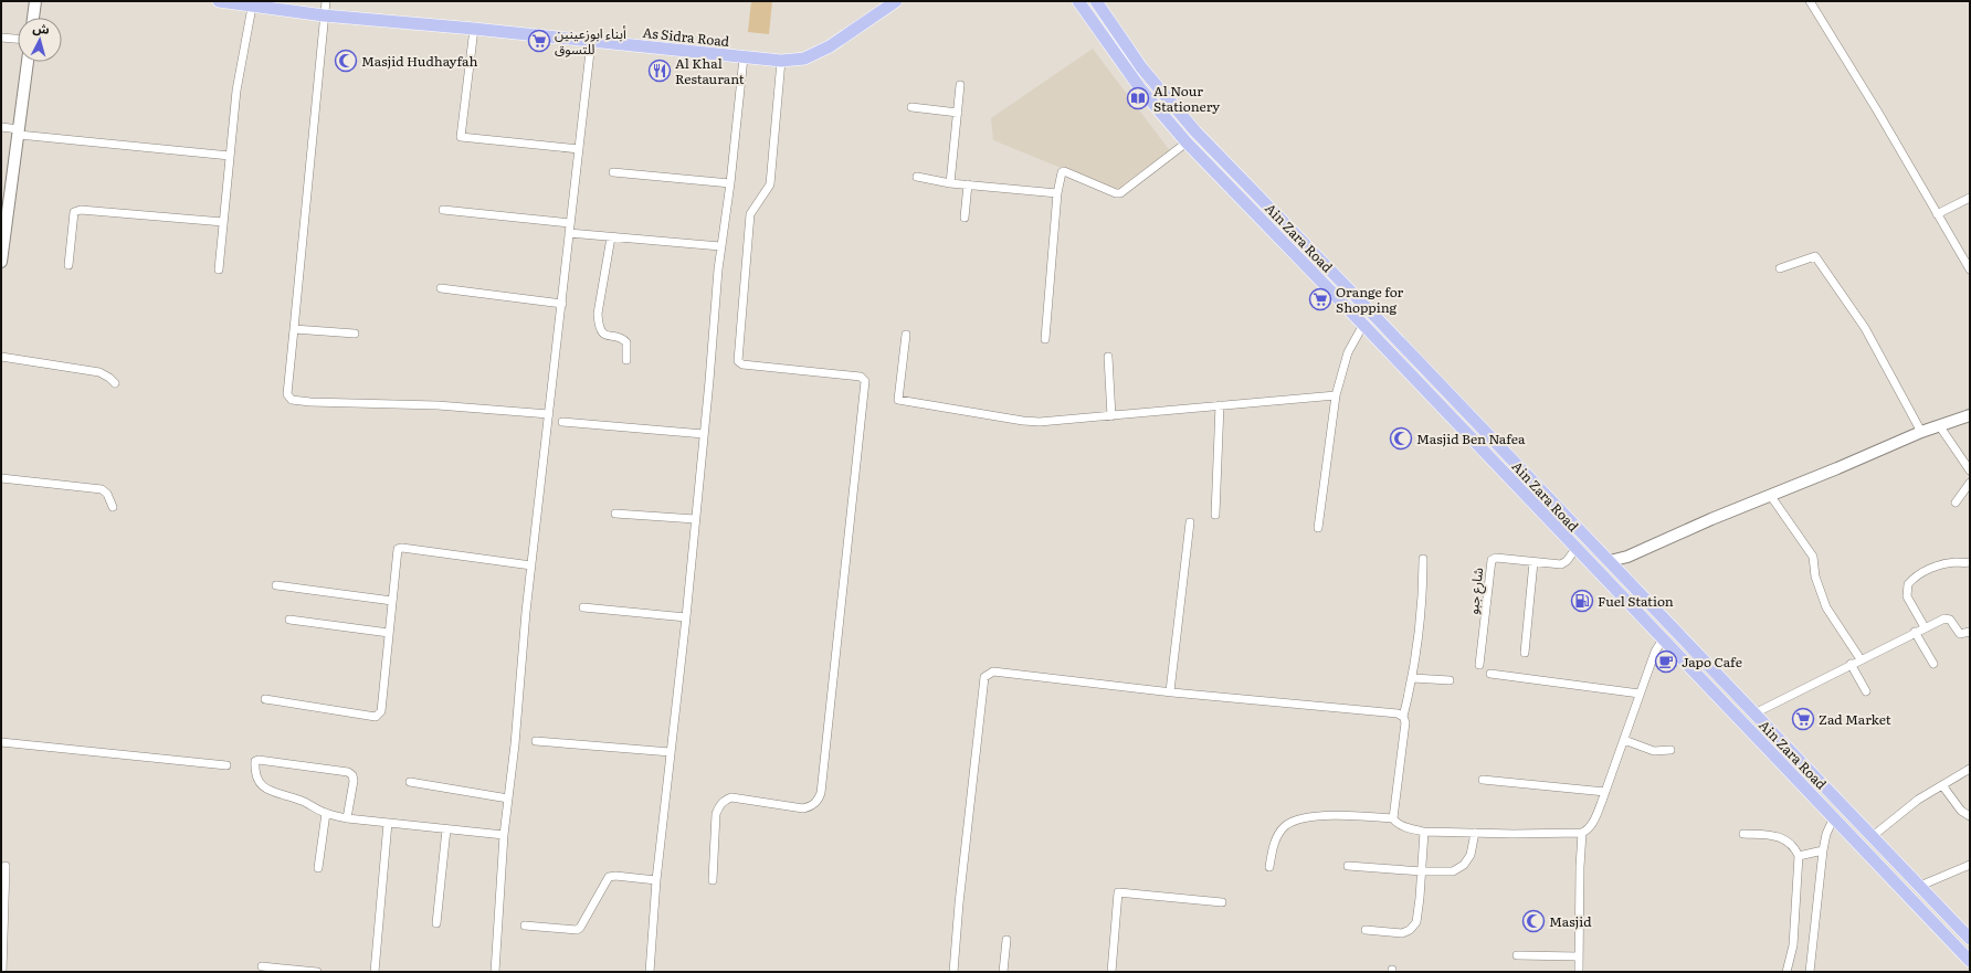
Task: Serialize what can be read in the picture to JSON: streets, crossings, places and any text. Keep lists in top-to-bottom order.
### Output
{
  "streets": {
    "main road": ["As Sidra Road", "Ain Zara Road"],
    "street": ["شارع جبو"]
  },
  "crossings": [
    ["Ain Zara Road", "شارع جبو"]
  ],
  "places": {
    "supermarket": ["أبناء ابوزعينين للتسوق", "Orange for Shopping", "Zad Market"],
    "mosque": ["Masjid Hudhayfah", "Masjid Ben Nafea", "Masjid"],
    "restaurant": ["Al Khal Restaurant"],
    "library": ["Al Nour Stationery"],
    "fuel station": ["Fuel Station"],
    "cafe": ["Japo Cafe"]
  },
  "north": "top"
}
